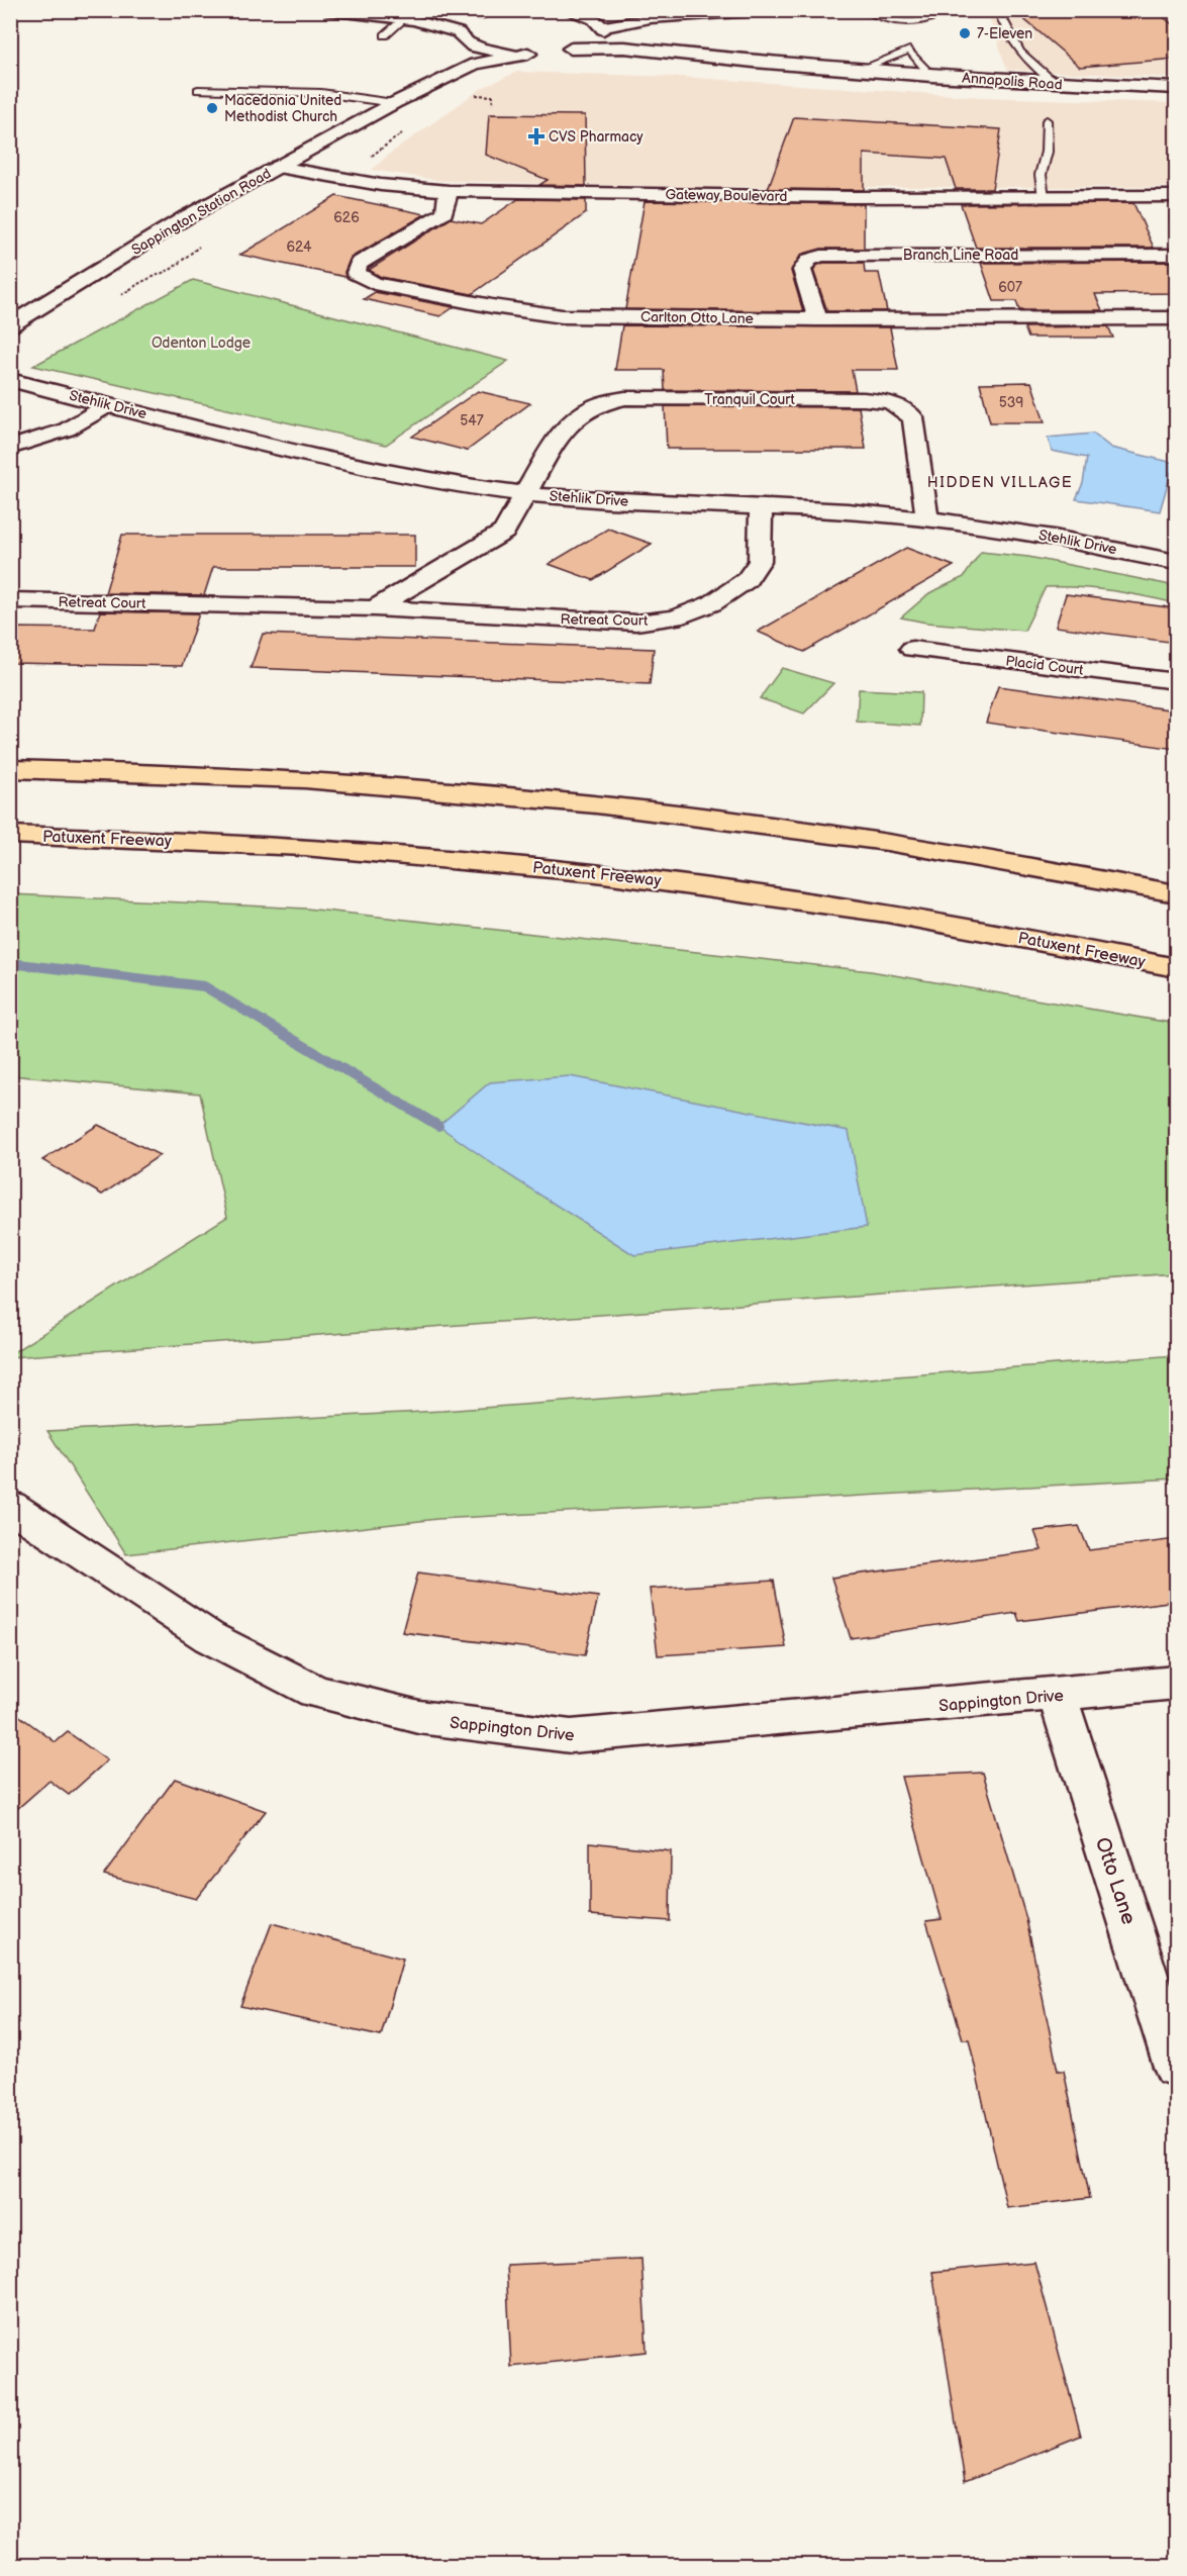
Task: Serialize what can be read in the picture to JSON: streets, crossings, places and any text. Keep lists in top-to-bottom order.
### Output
{
  "streets": {
    "highway": ["Patuxent Freeway"],
    "street": [
      "Annapolis Road",
      "Gateway Boulevard",
      "Sappington Station Road",
      "Branch Line Road",
      "Carlton Otto Lane",
      "Tranquil Court",
      "Stehlik Drive",
      "Retreat Court",
      "Placid Court",
      "Sappington Drive",
      "Otto Lane"
    ]
  },
  "crossings": [
    ["Gateway Boulevard", "Sappington Station Road"],
    ["Gateway Boulevard", "Carlton Otto Lane"],
    ["Branch Line Road", "Carlton Otto Lane"],
    ["Tranquil Court", "Stehlik Drive"],
    ["Stehlik Drive", "Retreat Court"],
    ["Sappington Drive", "Otto Lane"]
  ],
  "districts": ["HIDDEN VILLAGE"],
  "parks": ["Odenton Lodge"],
  "places": {
    "other": ["7-Eleven", "Macedonia United Methodist Church"],
    "health": ["CVS Pharmacy"]
  },
  "house_numbers": [
    "626",
    "624",
    "607",
    "539",
    "547"
  ]
}
